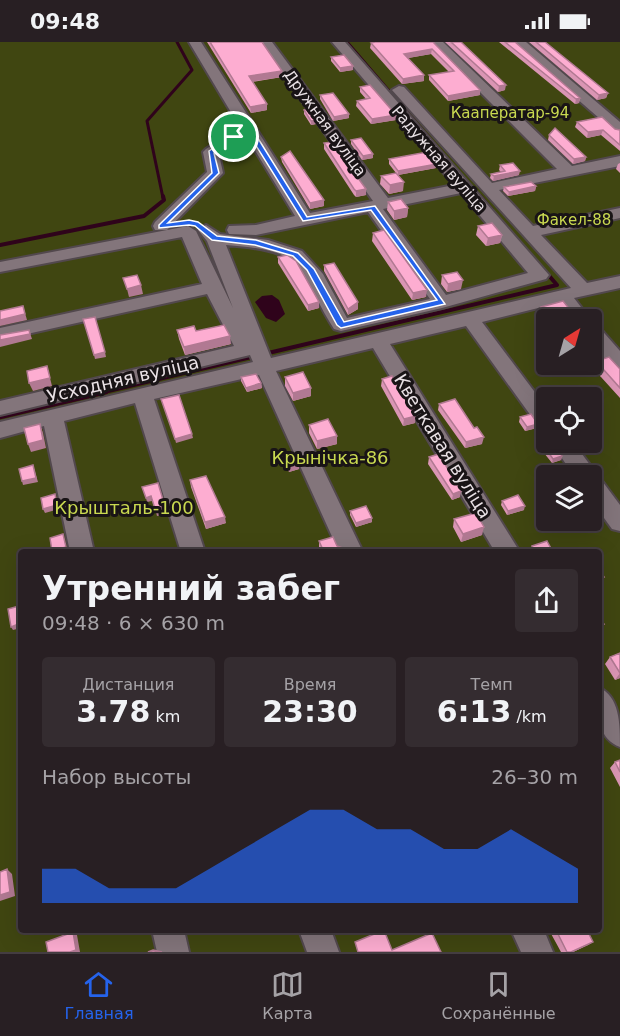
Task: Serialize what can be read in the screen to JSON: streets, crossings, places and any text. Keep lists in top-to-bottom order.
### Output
{
  "streets": {
    "street": [
      "Дружная вуліца",
      "Радужная вуліца",
      "Усходняя вуліца",
      "Кветкавая вуліца"
    ]
  },
  "crossings": [
    ["Дружная вуліца", "Радужная вуліца"]
  ],
  "parks": [
    "Кааператар-94",
    "Факел-88",
    "Крынічка-86",
    "Крышталь-100"
  ],
  "north": "top right",
  "page": {
    "status": "09:48",
    "heading": ["Утренний забег", "09:48 · 6 × 630 m"],
    "stats": [
      ["Дистанция", "3.78 km"],
      ["Время", "23:30"],
      ["Темп", "6:13 /km"]
    ],
    "chart": ["Набор высоты", "26–30 m"],
    "tabs": ["Главная", "Карта", "Сохранённые"]
  }
}
